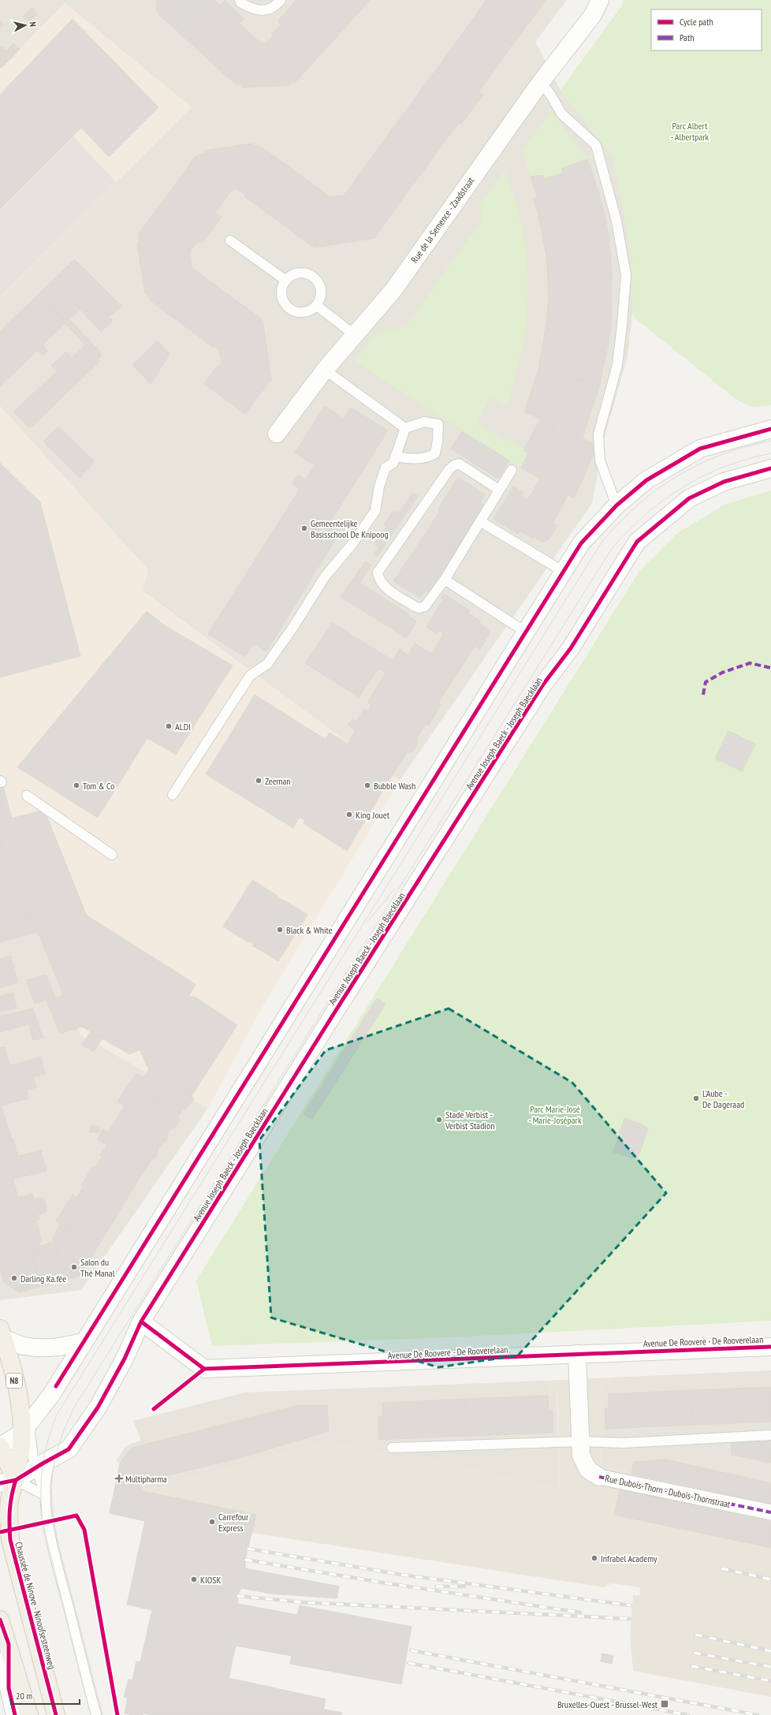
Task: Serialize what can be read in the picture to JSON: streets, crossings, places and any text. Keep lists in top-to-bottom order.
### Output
{
  "streets": {
    "main road": ["N8", "Chaussée de Ninove - Ninoofsesteenweg"],
    "street": [
      "Rue de la Semence - Zaadstraat",
      "Avenue Joseph Baeck - Joseph Baecklaan",
      "Avenue De Roovere - De Rooverelaan",
      "Rue Dubois-Thorn - Dubois-Thornstraat"
    ]
  },
  "crossings": [
    ["Avenue Joseph Baeck - Joseph Baecklaan", "Avenue De Roovere - De Rooverelaan"],
    ["Avenue Joseph Baeck - Joseph Baecklaan", "Chaussée de Ninove - Ninoofsesteenweg"],
    ["Avenue De Roovere - De Rooverelaan", "Rue Dubois-Thorn - Dubois-Thornstraat"]
  ],
  "parks": ["Parc Albert - Albertpark", "Parc Marie-José - Marie-Josépark"],
  "places": {
    "other": [
      "Gemeentelijke Basisschool De Knipoog",
      "ALDI",
      "Zeeman",
      "Tom & Co",
      "Bubble Wash",
      "King Jouet",
      "Black & White",
      "L'Aube - De Dageraad",
      "Stade Verbist - Verbist Stadion",
      "Salon du Thé Manal",
      "Darling Ka.fée",
      "Carrefour Express",
      "Infrabel Academy",
      "KIOSK"
    ],
    "health": ["Multipharma"],
    "transit": ["Bruxelles-Ouest - Brussel-West"]
  },
  "legend": ["Cycle path", "Path"],
  "scale_bar": "20 m",
  "north": "right"
}
